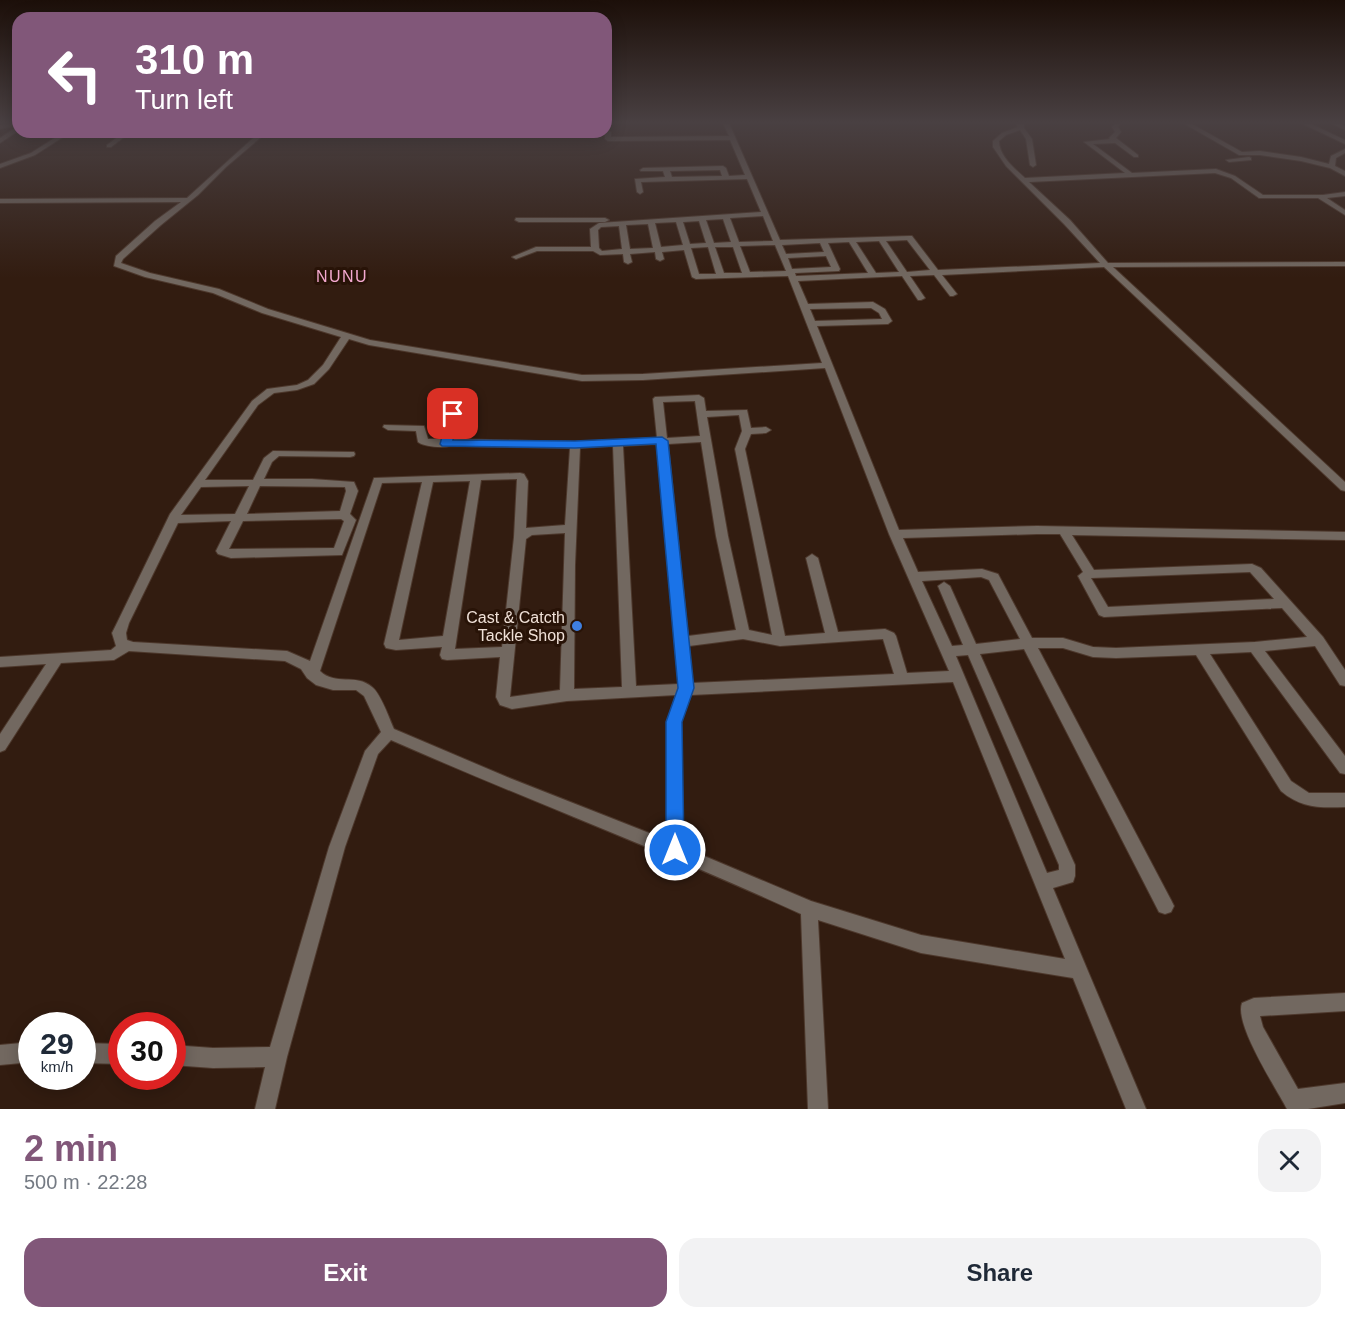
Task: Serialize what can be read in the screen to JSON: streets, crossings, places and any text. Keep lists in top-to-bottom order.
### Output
{
  "districts": ["NUNU"],
  "places": ["Cast & Catcth Tackle Shop"],
  "page": {
    "turn": ["310 m", "Turn left"],
    "speed": "29 km/h",
    "limit": "30",
    "heading": ["2 min", "500 m · 22:28"],
    "buttons": ["Exit", "Share"]
  }
}
